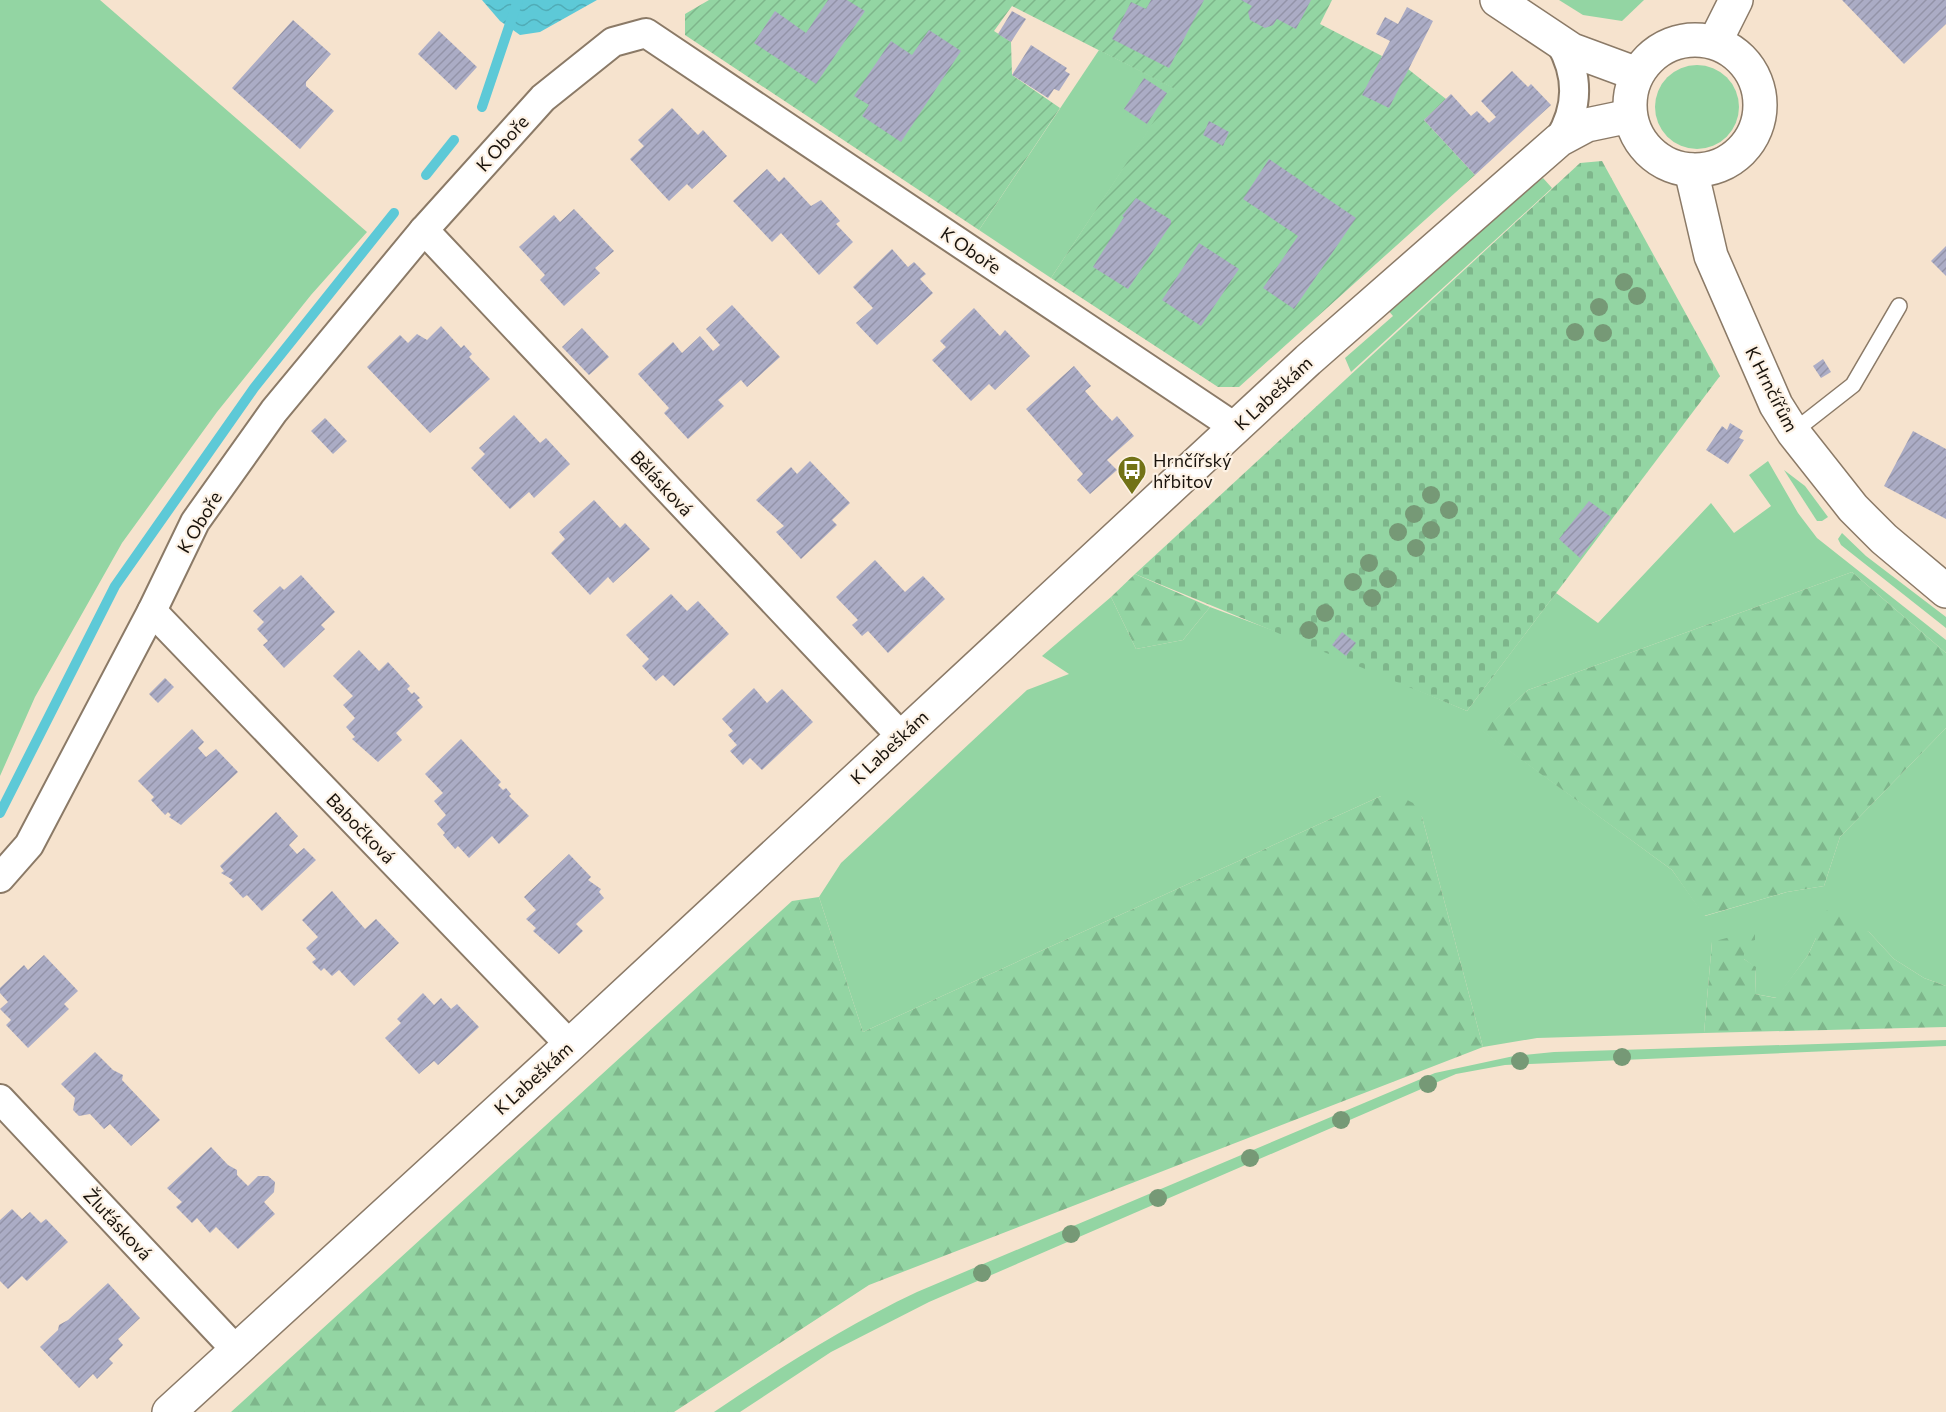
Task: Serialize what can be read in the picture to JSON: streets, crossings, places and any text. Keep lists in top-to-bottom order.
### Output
{
  "streets": {
    "street": [
      "K Oboře",
      "K Hrnčířům",
      "K Labeškám",
      "Bělásková",
      "Babočková",
      "Žluťásková"
    ]
  },
  "crossings": [
    ["K Oboře", "K Labeškám"],
    ["K Oboře", "Bělásková"],
    ["K Oboře", "Babočková"],
    ["K Hrnčířům", "K Labeškám"],
    ["K Labeškám", "Bělásková"],
    ["K Labeškám", "Babočková"],
    ["K Labeškám", "Žluťásková"]
  ],
  "places": {
    "bus stop": ["Hrnčířský hřbitov"]
  }
}
